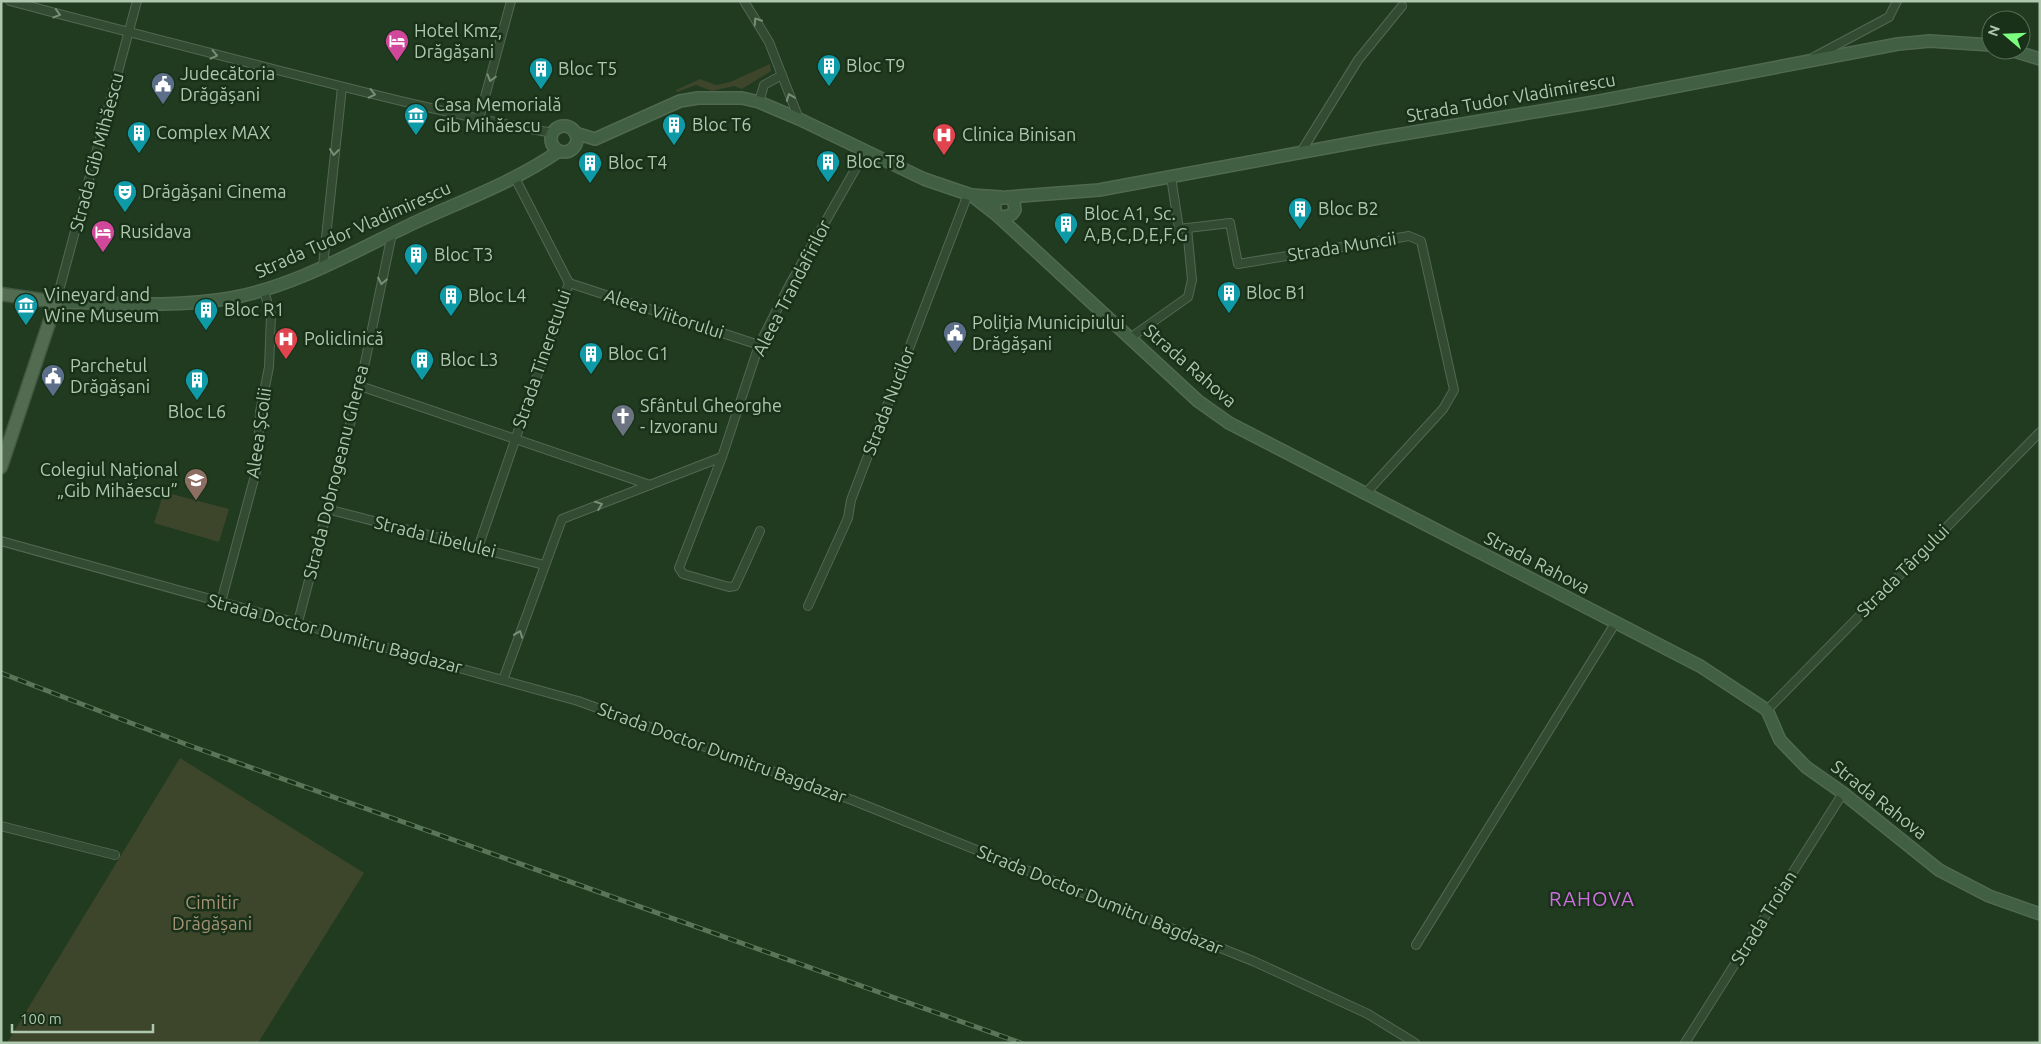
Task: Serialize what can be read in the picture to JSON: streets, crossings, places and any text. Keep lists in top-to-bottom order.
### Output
{
  "streets": {
    "main road": ["Strada Tudor Vladimirescu", "Strada Rahova"],
    "street": [
      "Strada Gib Mihăescu",
      "Strada Muncii",
      "Aleea Trandafirilor",
      "Aleea Viitorului",
      "Strada Tineretului",
      "Strada Nucilor",
      "Aleea Școlii",
      "Strada Dobrogeanu Gherea",
      "Strada Libelulei",
      "Strada Târgului",
      "Strada Doctor Dumitru Bagdazar",
      "Strada Troian"
    ]
  },
  "crossings": [
    ["Strada Tudor Vladimirescu", "Strada Gib Mihăescu"],
    ["Strada Tudor Vladimirescu", "Aleea Trandafirilor"],
    ["Strada Tudor Vladimirescu", "Strada Tineretului"],
    ["Strada Tudor Vladimirescu", "Strada Rahova"],
    ["Strada Tudor Vladimirescu", "Strada Nucilor"],
    ["Strada Tudor Vladimirescu", "Aleea Școlii"],
    ["Strada Tudor Vladimirescu", "Strada Dobrogeanu Gherea"],
    ["Strada Muncii", "Strada Rahova"],
    ["Aleea Trandafirilor", "Aleea Viitorului"],
    ["Aleea Viitorului", "Strada Tineretului"],
    ["Strada Tineretului", "Strada Libelulei"],
    ["Strada Rahova", "Strada Târgului"],
    ["Strada Rahova", "Strada Troian"],
    ["Aleea Școlii", "Strada Doctor Dumitru Bagdazar"],
    ["Strada Dobrogeanu Gherea", "Strada Libelulei"],
    ["Strada Dobrogeanu Gherea", "Strada Doctor Dumitru Bagdazar"]
  ],
  "one_way": ["Strada Dobrogeanu Gherea"],
  "districts": ["RAHOVA"],
  "parks": ["Cimitir Drăgășani"],
  "places": {
    "hotel": ["Hotel Kmz, Drăgășani", "Rusidava"],
    "building": [
      "Bloc T9",
      "Bloc T5",
      "Bloc T6",
      "Complex MAX",
      "Bloc T8",
      "Bloc T4",
      "Bloc B2",
      "Bloc A1, Sc. A,B,C,D,E,F,G",
      "Bloc T3",
      "Bloc B1",
      "Bloc L4",
      "Bloc R1",
      "Bloc G1",
      "Bloc L3",
      "Bloc L6"
    ],
    "public building": ["Judecătoria Drăgășani", "Poliția Municipiului Drăgășani", "Parchetul Drăgășani"],
    "museum": ["Casa Memorială Gib Mihăescu", "Vineyard and Wine Museum"],
    "hospital": ["Clinica Binisan", "Policlinică"],
    "theatre": ["Drăgășani Cinema"],
    "church": ["Sfântul Gheorghe - Izvoranu"],
    "school or university": ["Colegiul Național „Gib Mihăescu”"]
  },
  "scale_bar": "100 m",
  "north": "left"
}
